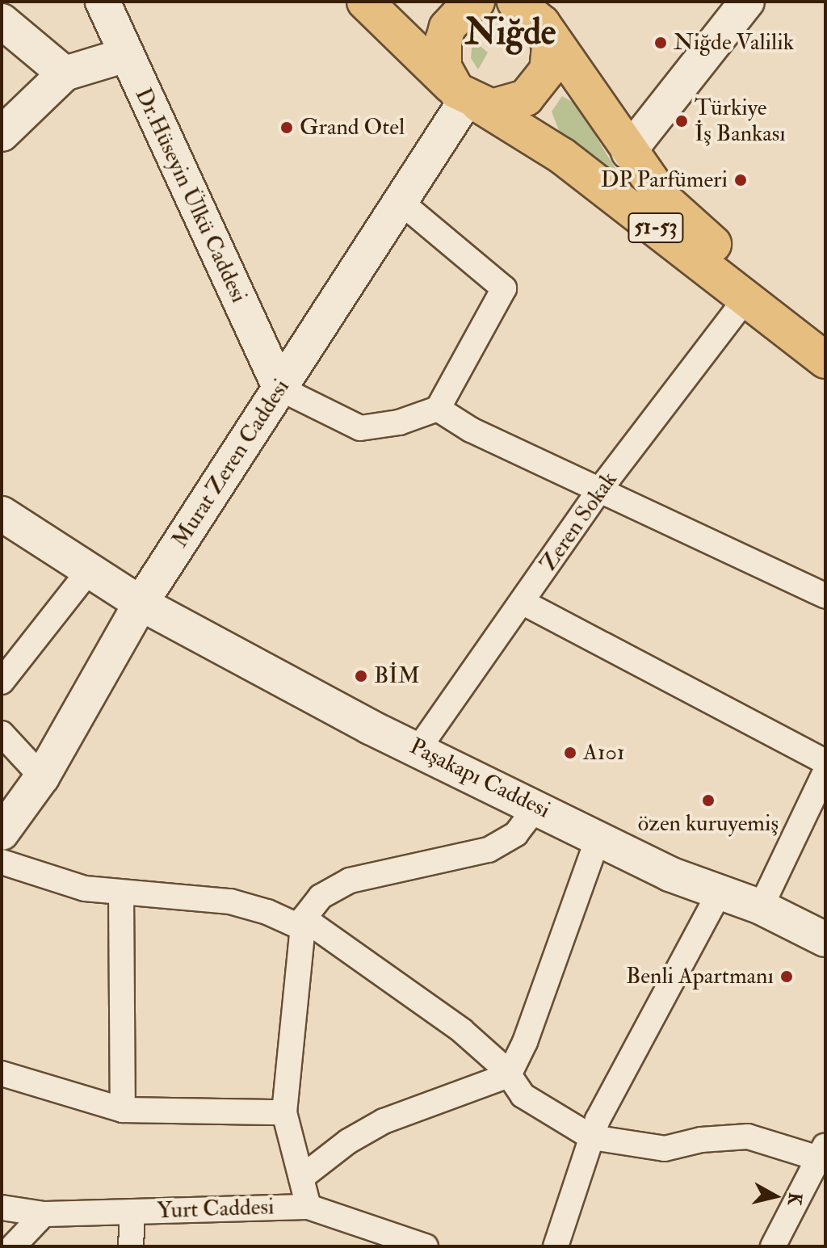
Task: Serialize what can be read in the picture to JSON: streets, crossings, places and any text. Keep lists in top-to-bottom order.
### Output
{
  "streets": {
    "main road": ["51-53"],
    "street": [
      "Dr.Hüseyin Ülkü Caddesi",
      "Murat Zeren Caddesi",
      "Zeren Sokak",
      "Paşakapı Caddesi",
      "Yurt Caddesi"
    ]
  },
  "crossings": [
    ["Dr.Hüseyin Ülkü Caddesi", "Murat Zeren Caddesi"],
    ["51-53", "Murat Zeren Caddesi"],
    ["51-53", "Zeren Sokak"],
    ["Murat Zeren Caddesi", "Paşakapı Caddesi"],
    ["Zeren Sokak", "Paşakapı Caddesi"]
  ],
  "districts": ["Niğde"],
  "places": [
    "Niğde Valilik",
    "Türkiye İş Bankası",
    "Grand Otel",
    "DP Parfümeri",
    "BİM",
    "A101",
    "özen kuruyemiş",
    "Benli Apartmanı"
  ],
  "north": "right"
}
